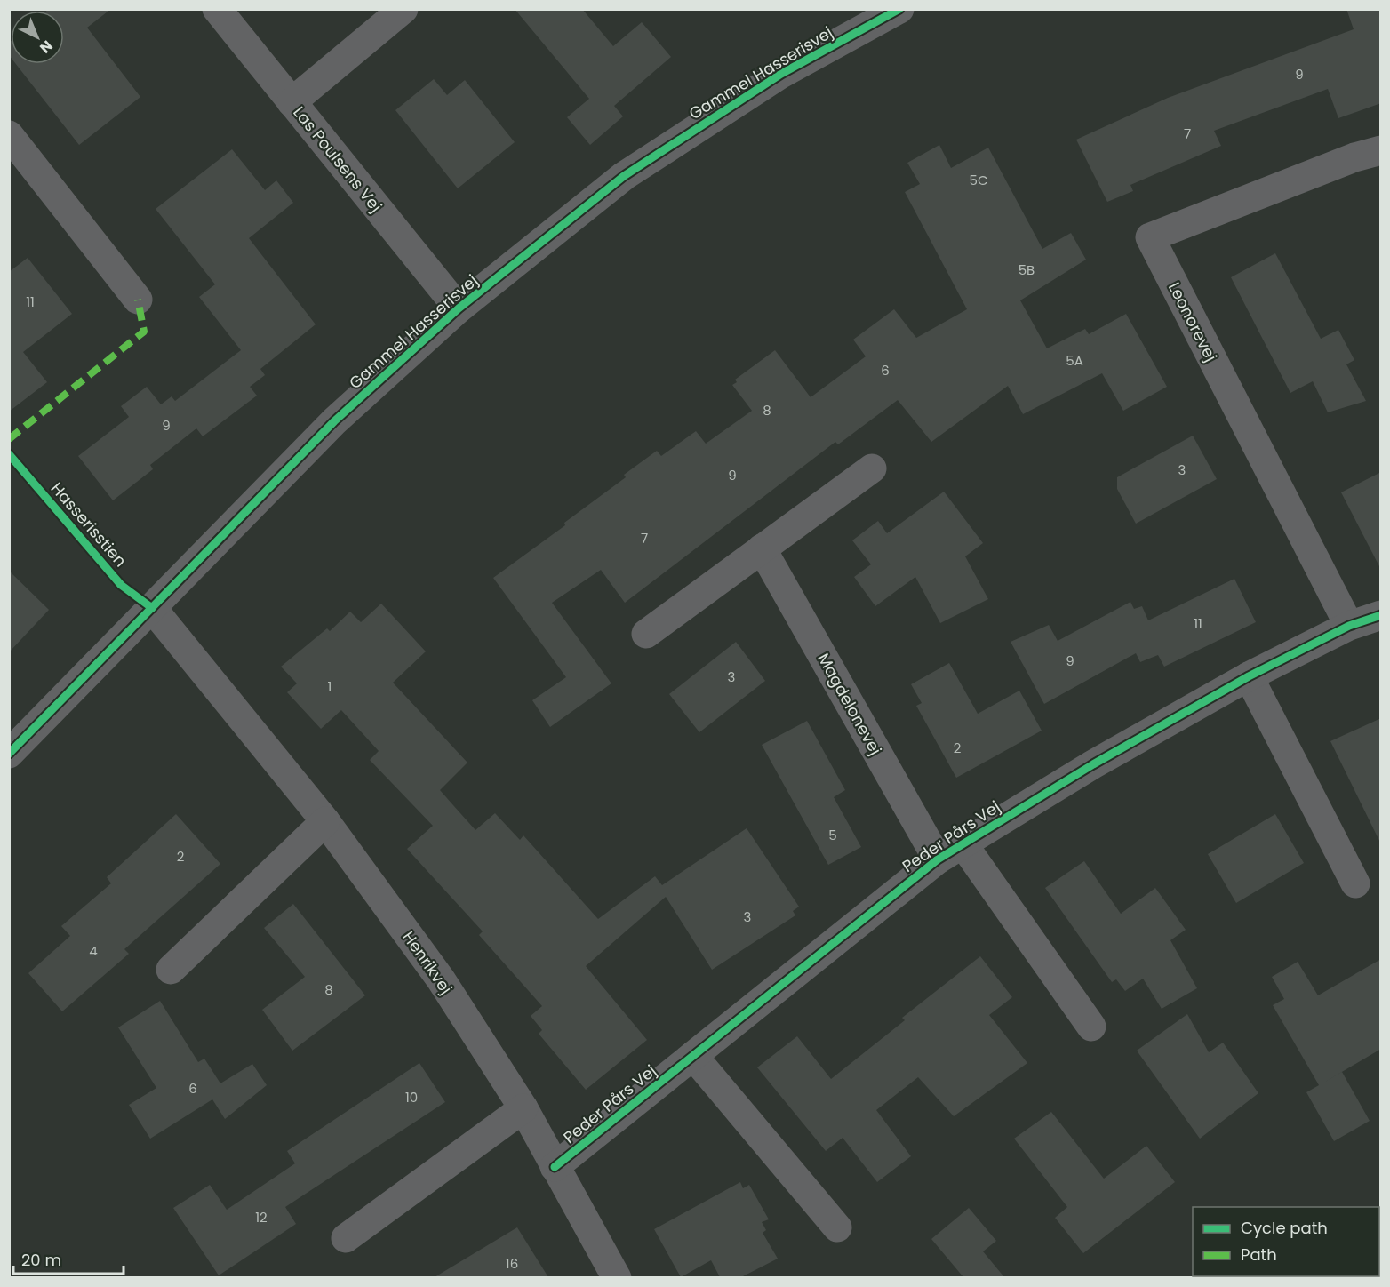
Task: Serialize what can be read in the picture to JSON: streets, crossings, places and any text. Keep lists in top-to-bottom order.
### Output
{
  "streets": {
    "street": [
      "Gammel Hasserisvej",
      "Las Poulsens Vej",
      "Leonorevej",
      "Magdelonevej",
      "Peder Pårs Vej",
      "Henrikvej"
    ],
    "cycle path": ["Hasserisstien"]
  },
  "crossings": [
    ["Gammel Hasserisvej", "Las Poulsens Vej"],
    ["Gammel Hasserisvej", "Henrikvej"],
    ["Leonorevej", "Peder Pårs Vej"],
    ["Magdelonevej", "Peder Pårs Vej"],
    ["Peder Pårs Vej", "Henrikvej"]
  ],
  "house_numbers": [
    "9",
    "7",
    "5C",
    "5B",
    "11",
    "5A",
    "6",
    "8",
    "9",
    "3",
    "9",
    "7",
    "11",
    "9",
    "3",
    "1",
    "2",
    "5",
    "2",
    "3",
    "4",
    "8",
    "6",
    "10",
    "12",
    "16"
  ],
  "legend": ["Cycle path", "Path"],
  "scale_bar": "20 m",
  "north": "bottom right"
}
